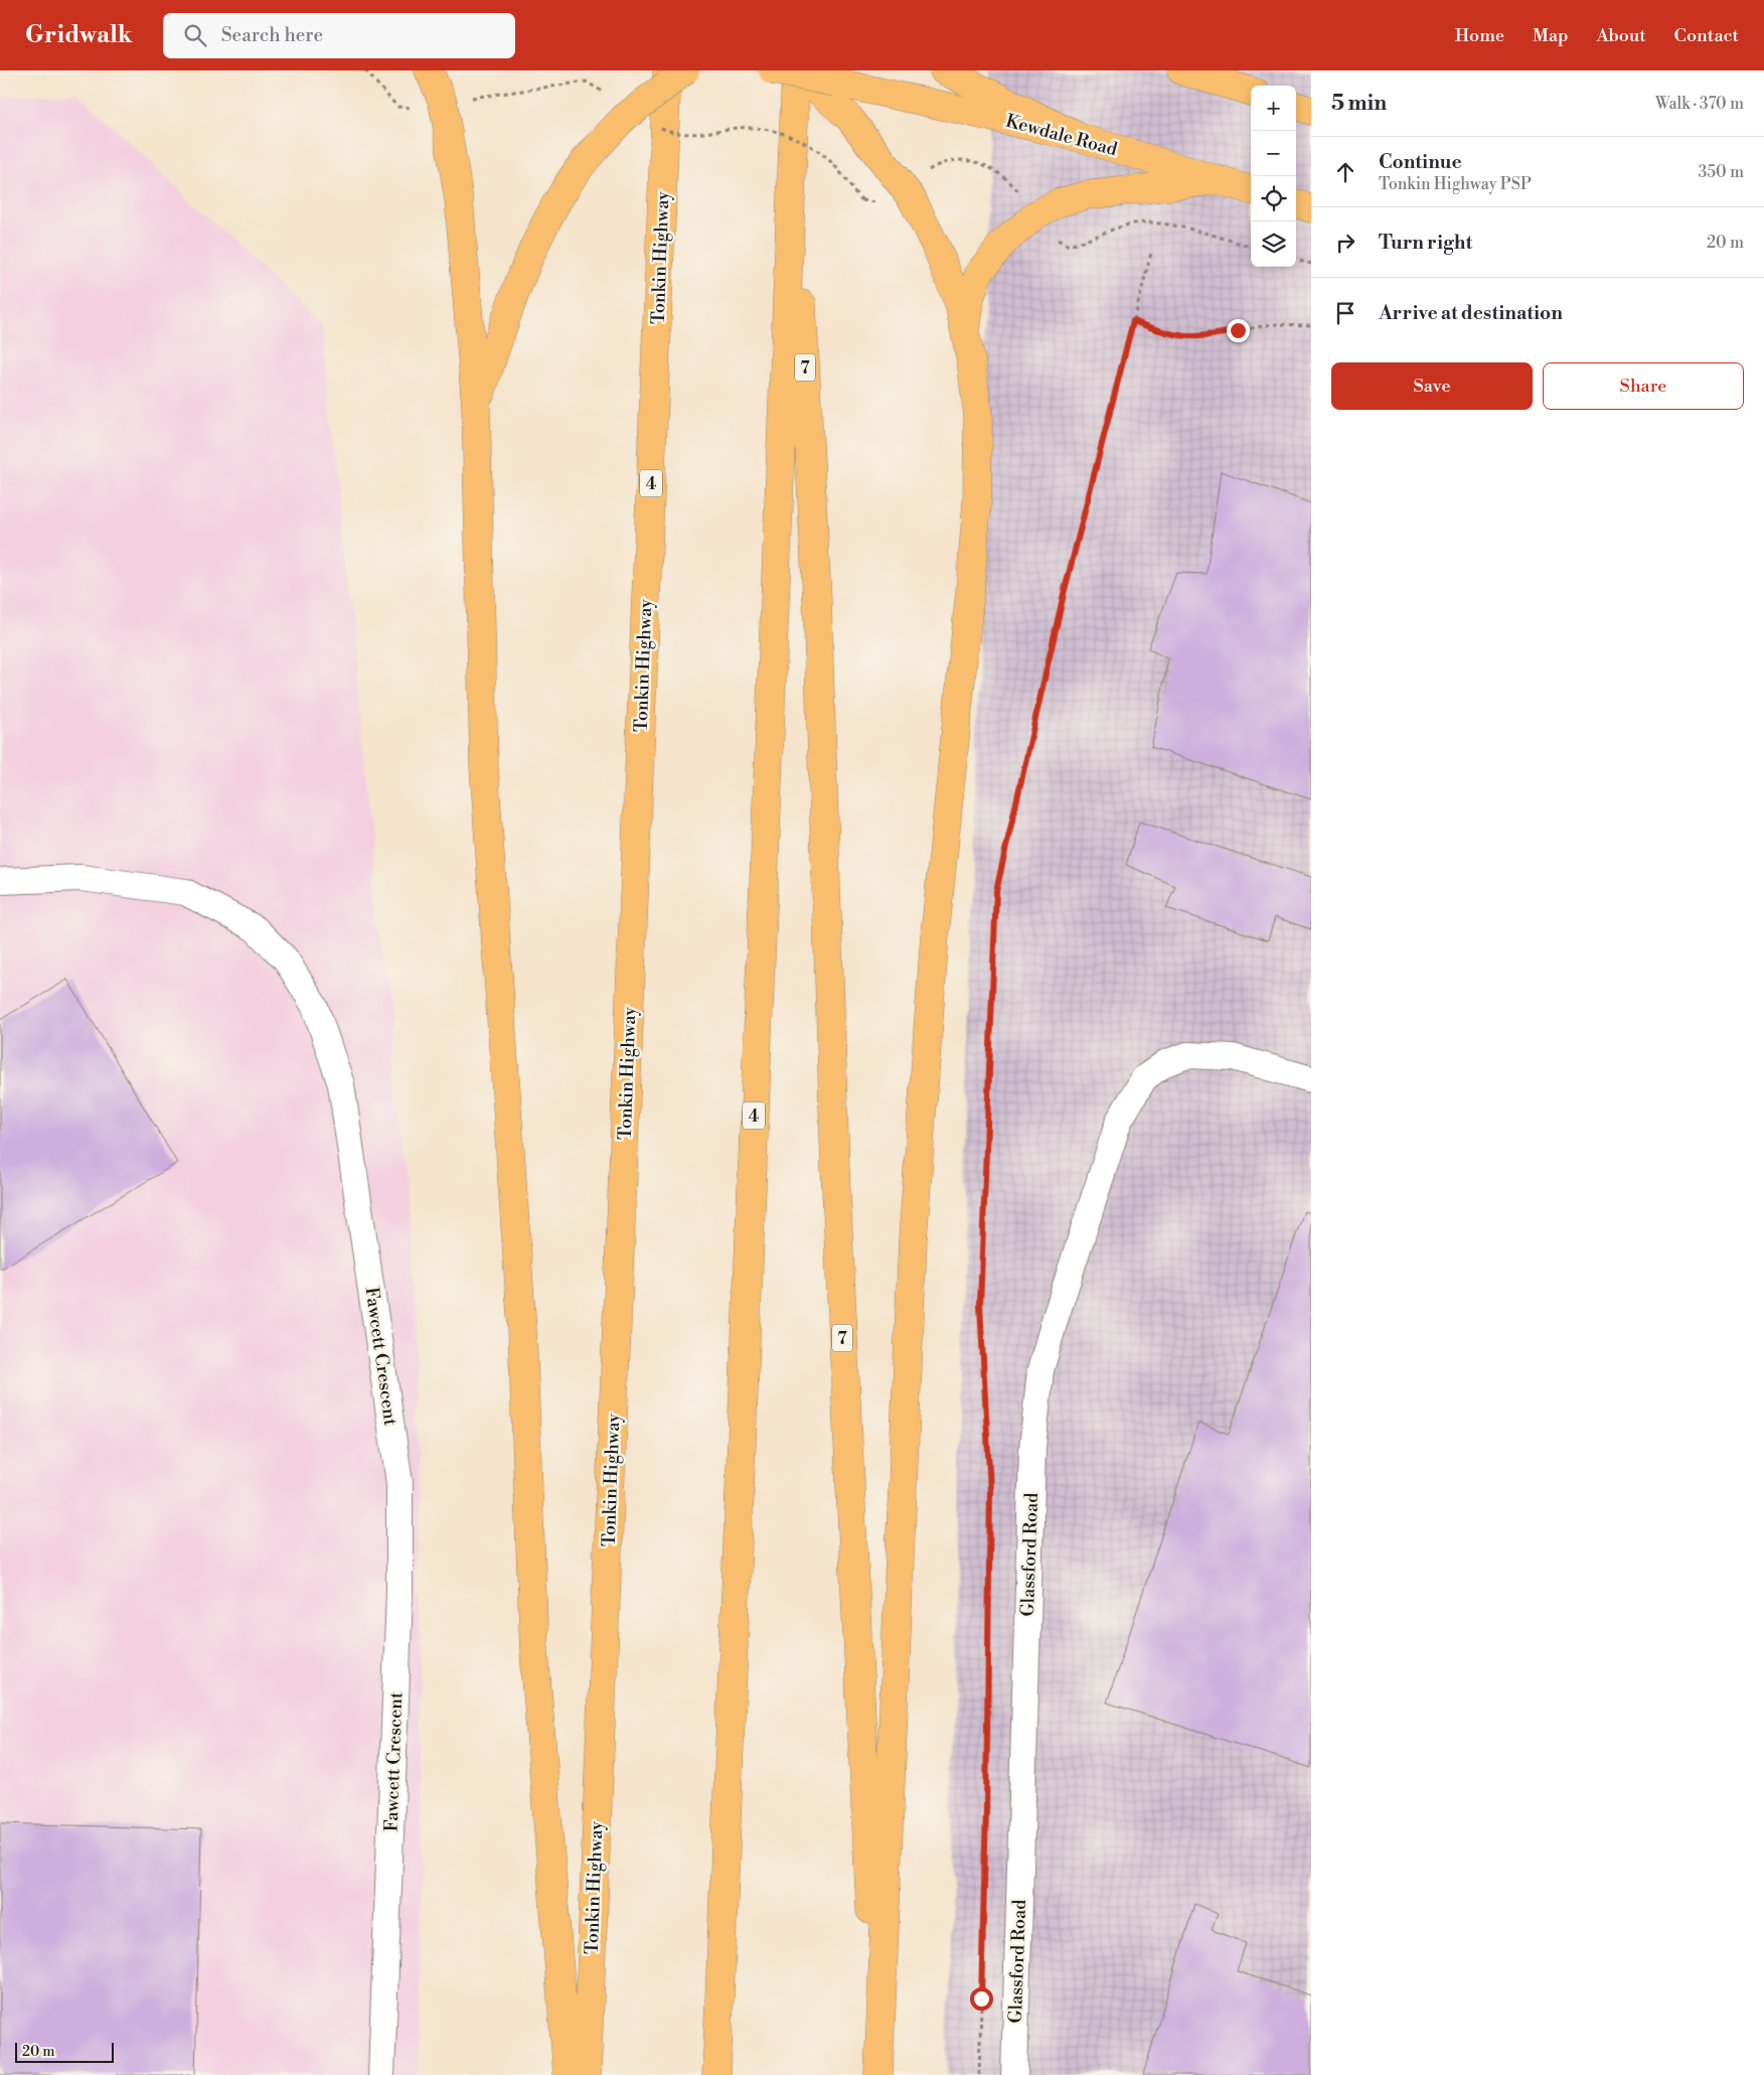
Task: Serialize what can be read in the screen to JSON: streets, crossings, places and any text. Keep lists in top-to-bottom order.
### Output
{
  "streets": {
    "main road": [
      "Kewdale Road",
      "Tonkin Highway",
      "7",
      "4"
    ],
    "street": ["Fawcett Crescent", "Glassford Road"]
  },
  "crossings": [
    ["Kewdale Road", "4"],
    ["7", "4"]
  ],
  "scale_bar": "20 m",
  "page": {
    "header": "Gridwalk",
    "search": "Search here",
    "nav": [
      "Home",
      "Map",
      "About",
      "Contact"
    ],
    "heading": ["5 min", "Walk · 370 m"],
    "map_buttons": ["+", "−"],
    "list": [
      ["Continue", "Tonkin Highway PSP", "350 m"],
      ["Turn right", "20 m"],
      "Arrive at destination"
    ],
    "buttons": ["Save", "Share"],
    "scale": "20 m"
  }
}
